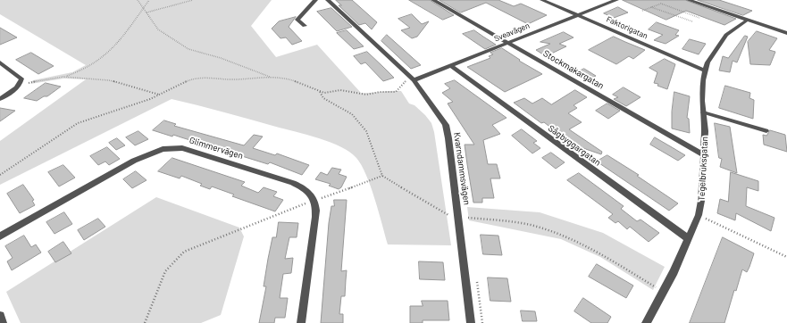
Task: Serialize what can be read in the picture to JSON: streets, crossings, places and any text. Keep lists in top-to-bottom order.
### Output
{
  "streets": {
    "street": [
      "Faktorigatan",
      "Sveavägen",
      "Stockmakargatan",
      "Sågbyggargatan",
      "Glimmervägen",
      "Kvarndammsvägen",
      "Tegelbruksgatan"
    ]
  },
  "crossings": [
    ["Faktorigatan", "Sveavägen"],
    ["Faktorigatan", "Tegelbruksgatan"],
    ["Sveavägen", "Stockmakargatan"],
    ["Sveavägen", "Sågbyggargatan"],
    ["Sveavägen", "Kvarndammsvägen"],
    ["Stockmakargatan", "Tegelbruksgatan"],
    ["Sågbyggargatan", "Tegelbruksgatan"]
  ]
}
